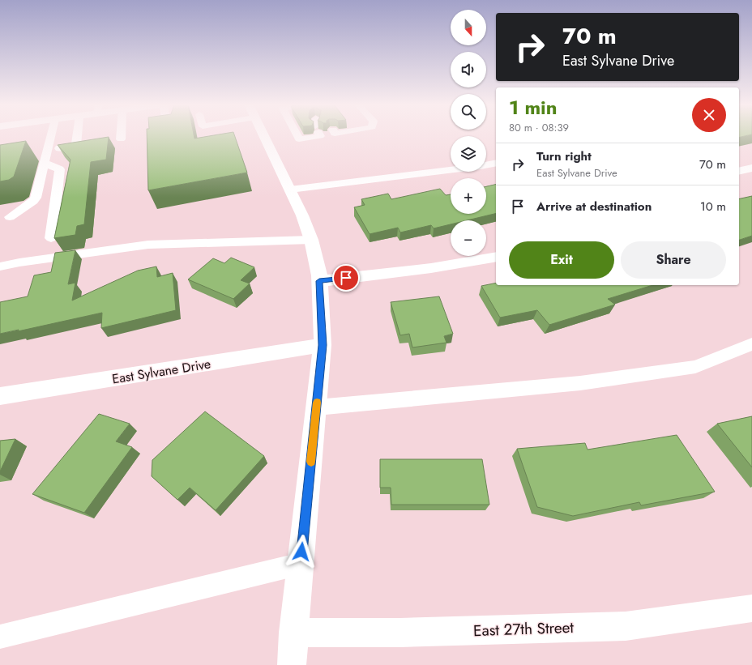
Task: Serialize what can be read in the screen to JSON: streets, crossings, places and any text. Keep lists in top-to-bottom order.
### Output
{
  "streets": {
    "street": ["East Sylvane Drive", "East 27th Street"]
  },
  "north": "bottom",
  "page": {
    "map_buttons": ["+", "−"],
    "turn": ["70 m", "East Sylvane Drive"],
    "heading": ["1 min", "80 m · 08:39"],
    "list": [
      {
        "name": "Turn right",
        "note": "East Sylvane Drive",
        "value": "70 m"
      },
      {
        "name": "Arrive at destination",
        "value": "10 m"
      }
    ],
    "buttons": ["Exit", "Share"]
  }
}
